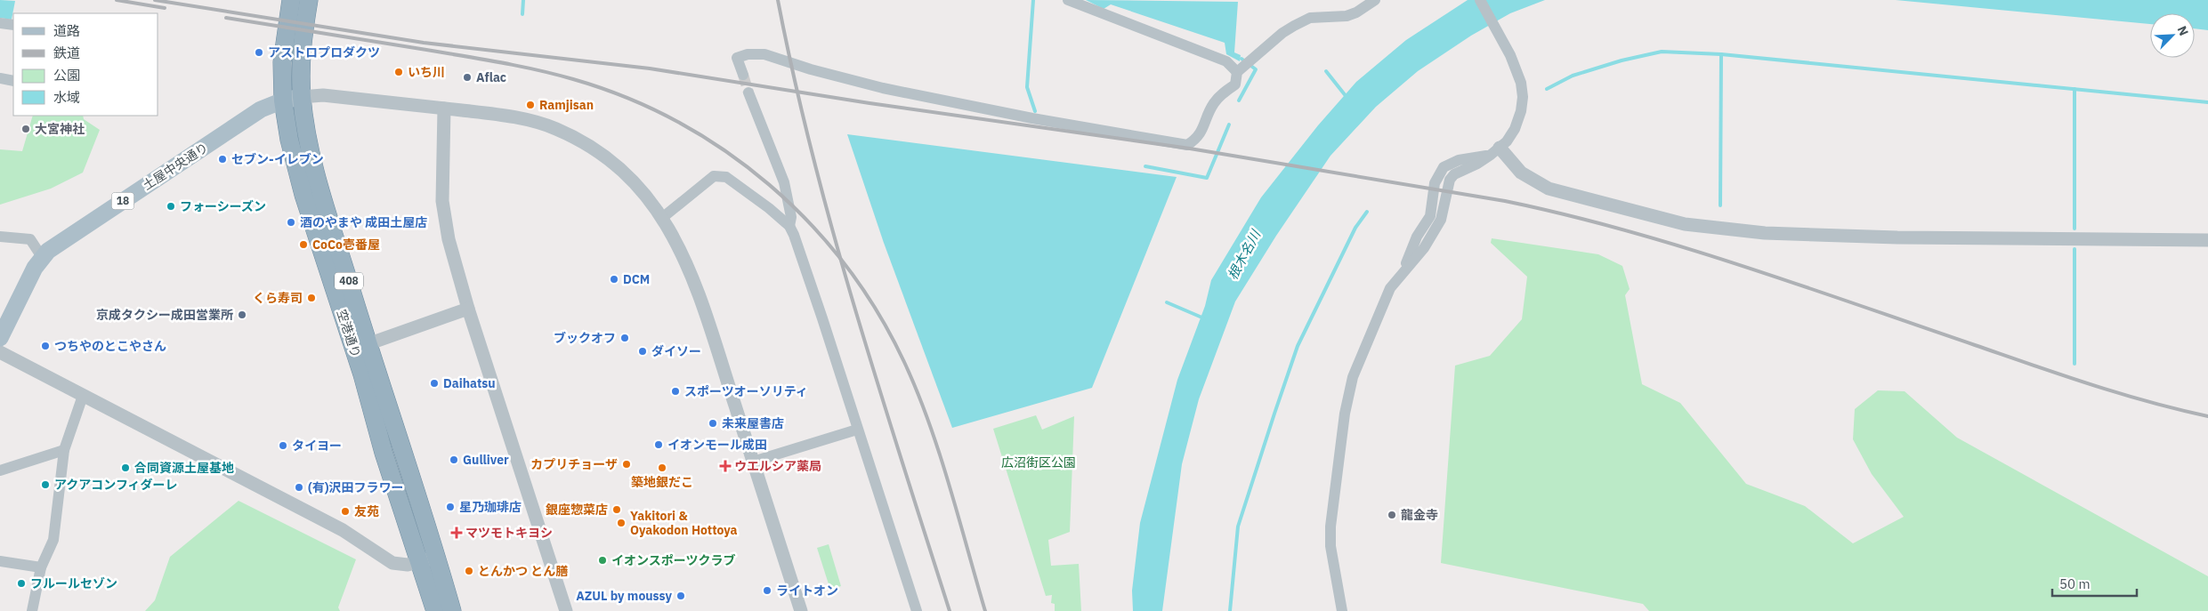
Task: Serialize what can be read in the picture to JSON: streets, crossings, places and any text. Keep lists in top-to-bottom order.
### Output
{
  "streets": {
    "highway": ["408", "空港通り"],
    "main road": ["土屋中央通り", "18"]
  },
  "crossings": [
    ["土屋中央通り", "空港通り"]
  ],
  "water": ["根木名川"],
  "parks": ["広沼街区公園"],
  "places": {
    "other": [
      "アストロプロダクツ",
      "いち川",
      "Aflac",
      "Ramjisan",
      "大宮神社",
      "セブン-イレブン",
      "フォーシーズン",
      "酒のやまや 成田土屋店",
      "CoCo壱番屋",
      "DCM",
      "くら寿司",
      "京成タクシー成田営業所",
      "ブックオフ",
      "つちやのとこやさん",
      "ダイソー",
      "Daihatsu",
      "スポーツオーソリティ",
      "未来屋書店",
      "イオンモール成田",
      "タイヨー",
      "Gulliver",
      "カプリチョーザ",
      "合同資源土屋基地",
      "築地銀だこ",
      "アクアコンフィダーレ",
      "(有)沢田フラワー",
      "星乃珈琲店",
      "銀座惣菜店",
      "友苑",
      "龍金寺",
      "Yakitori & Oyakodon Hottoya",
      "イオンスポーツクラブ",
      "とんかつ とん膳",
      "フルールセゾン",
      "ライトオン",
      "AZUL by moussy"
    ],
    "health": ["ウエルシア薬局", "マツモトキヨシ"]
  },
  "legend": [
    "道路",
    "鉄道",
    "公園",
    "水域"
  ],
  "scale_bar": "50 m",
  "north": "top right"
}
